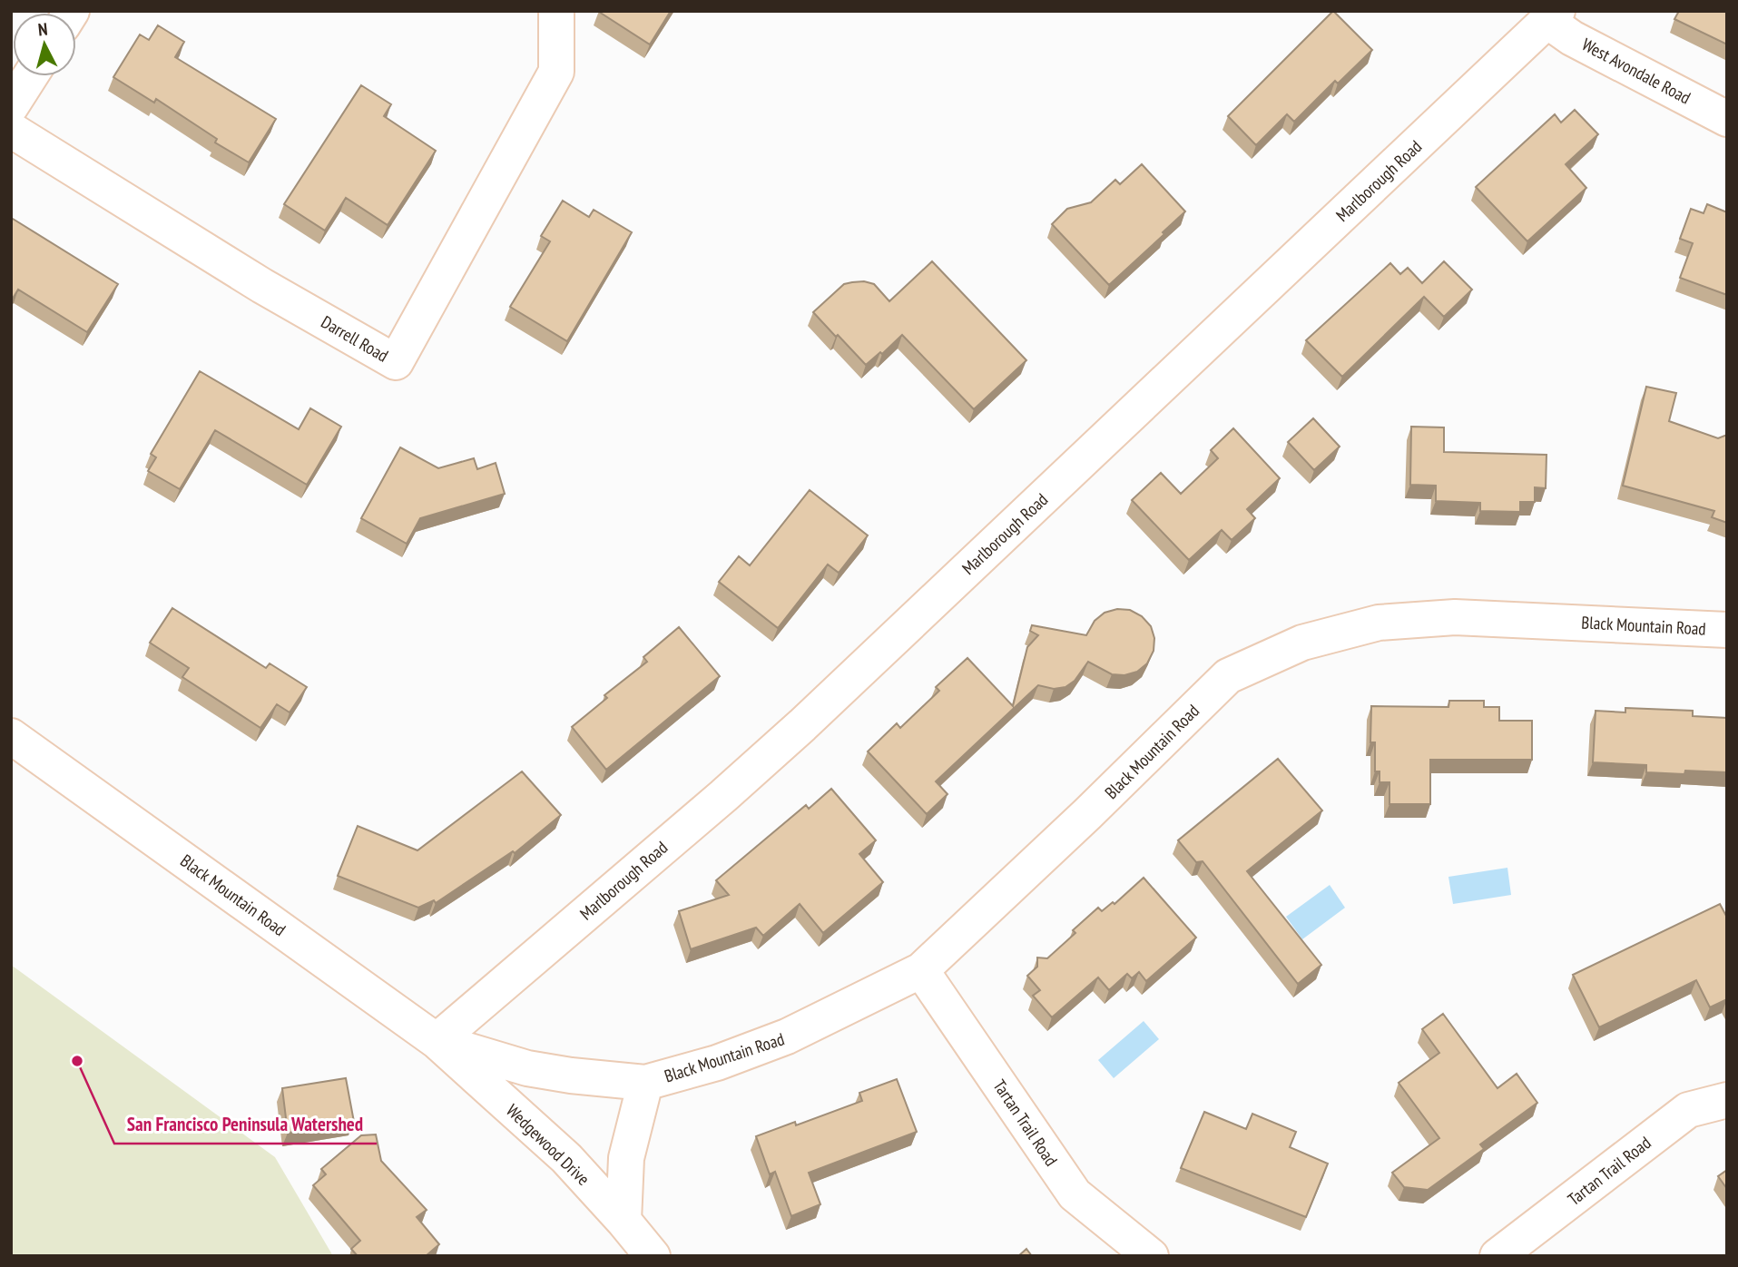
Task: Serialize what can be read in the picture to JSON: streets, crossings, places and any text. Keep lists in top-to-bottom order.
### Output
{
  "streets": {
    "street": [
      "West Avondale Road",
      "Marlborough Road",
      "Darrell Road",
      "Black Mountain Road",
      "Tartan Trail Road",
      "Wedgewood Drive"
    ]
  },
  "crossings": [
    ["West Avondale Road", "Marlborough Road"],
    ["Marlborough Road", "Black Mountain Road"],
    ["Marlborough Road", "Wedgewood Drive"],
    ["Black Mountain Road", "Tartan Trail Road"],
    ["Black Mountain Road", "Wedgewood Drive"]
  ],
  "places": ["San Francisco Peninsula Watershed"],
  "north": "top"
}
